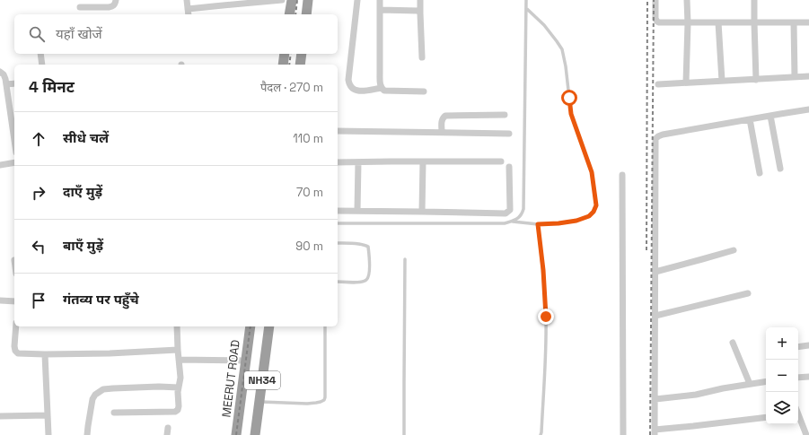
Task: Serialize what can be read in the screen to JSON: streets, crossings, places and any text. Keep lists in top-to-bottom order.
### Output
{
  "streets": {
    "highway": ["MEERUT ROAD", "NH34"]
  },
  "page": {
    "search": "यहाँ खोजें",
    "heading": ["4 मिनट", "पैदल · 270 m"],
    "list": [
      ["सीधे चलें", "110 m"],
      ["दाएँ मुड़ें", "70 m"],
      ["बाएँ मुड़ें", "90 m"],
      "गंतव्य पर पहुँचे"
    ],
    "map_buttons": ["+", "−"]
  }
}
